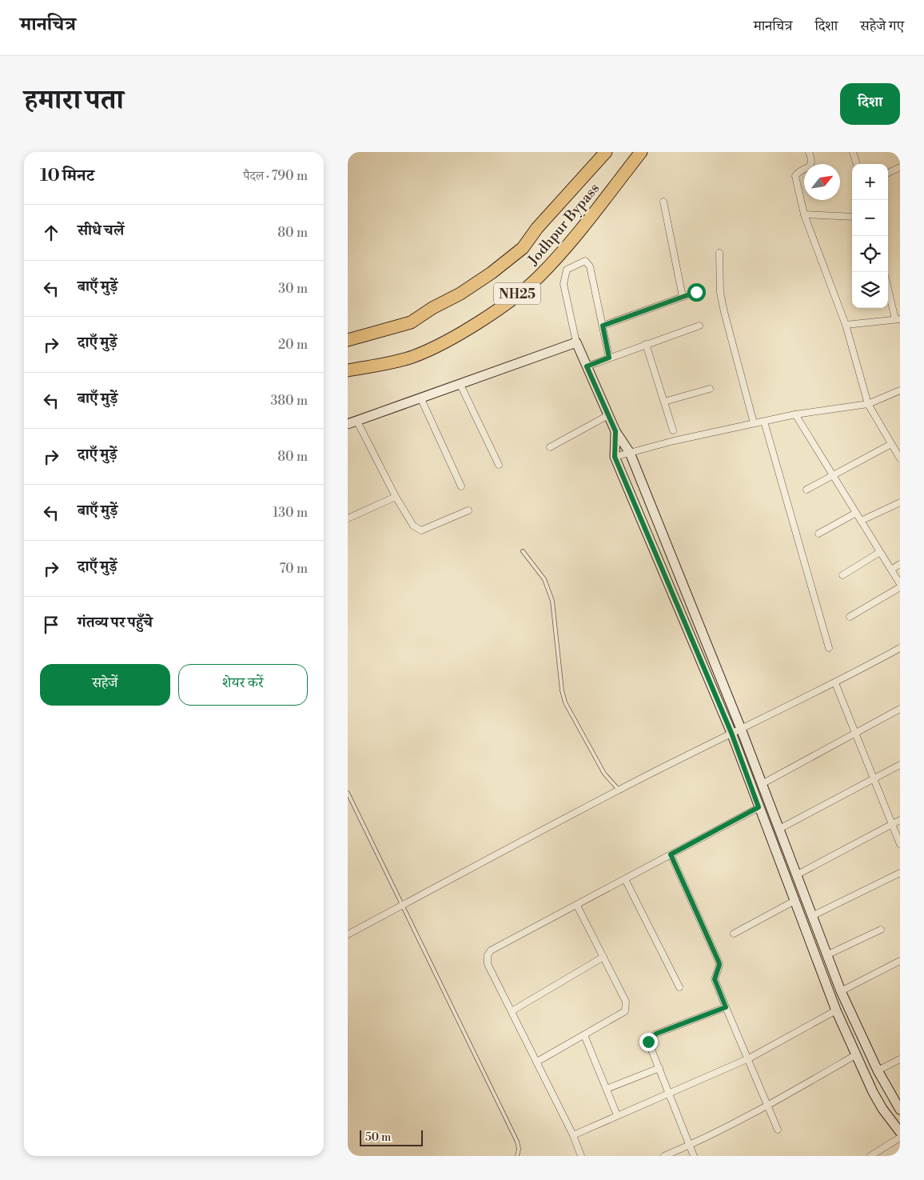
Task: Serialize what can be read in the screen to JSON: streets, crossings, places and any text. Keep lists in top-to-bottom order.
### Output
{
  "streets": {
    "highway": ["Jodhpur Bypass", "NH25"]
  },
  "scale_bar": "50 m",
  "north": "top right",
  "page": {
    "header": "मानचित्र",
    "nav": ["मानचित्र", "दिशा", "सहेजे गए"],
    "title": "हमारा पता",
    "buttons": [
      "दिशा",
      ["सहेजें", "शेयर करें"]
    ],
    "heading": ["10 मिनट", "पैदल · 790 m"],
    "map_buttons": ["+", "−"],
    "list": [
      ["सीधे चलें", "80 m"],
      ["बाएँ मुड़ें", "30 m"],
      ["दाएँ मुड़ें", "20 m"],
      ["बाएँ मुड़ें", "380 m"],
      ["दाएँ मुड़ें", "80 m"],
      ["बाएँ मुड़ें", "130 m"],
      ["दाएँ मुड़ें", "70 m"],
      "गंतव्य पर पहुँचे"
    ],
    "scale": "50 m"
  }
}
